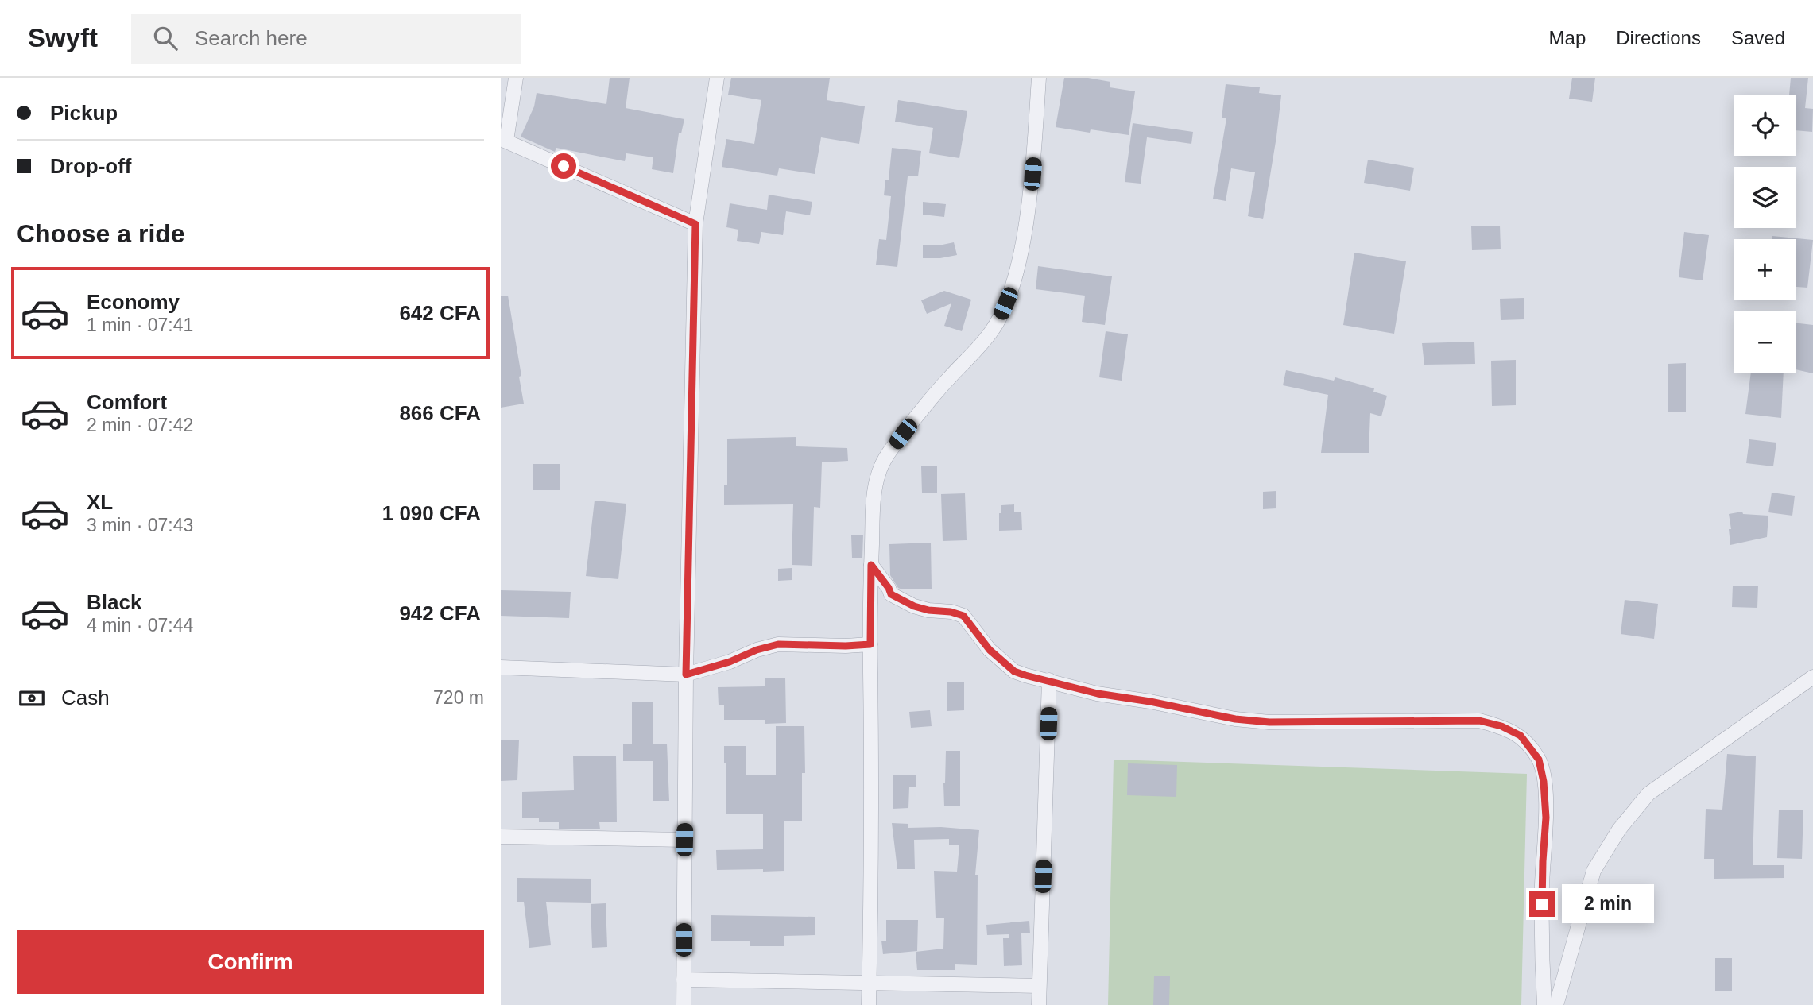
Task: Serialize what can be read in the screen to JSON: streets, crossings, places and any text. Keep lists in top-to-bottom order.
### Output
{
  "page": {
    "header": "Swyft",
    "search": "Search here",
    "nav": ["Map", "Directions", "Saved"],
    "banner": ["Pickup", "Drop-off"],
    "map_buttons": ["+", "−"],
    "heading": "Choose a ride",
    "list": [
      {
        "name": "Economy",
        "note": "1 min · 07:41",
        "value": "642 CFA"
      },
      {
        "name": "Comfort",
        "note": "2 min · 07:42",
        "value": "866 CFA"
      },
      {
        "name": "XL",
        "note": "3 min · 07:43",
        "value": "1 090 CFA"
      },
      {
        "name": "Black",
        "note": "4 min · 07:44",
        "value": "942 CFA"
      }
    ],
    "pay": ["Cash", "720 m"],
    "bubble": "2 min",
    "buttons": "Confirm"
  }
}
